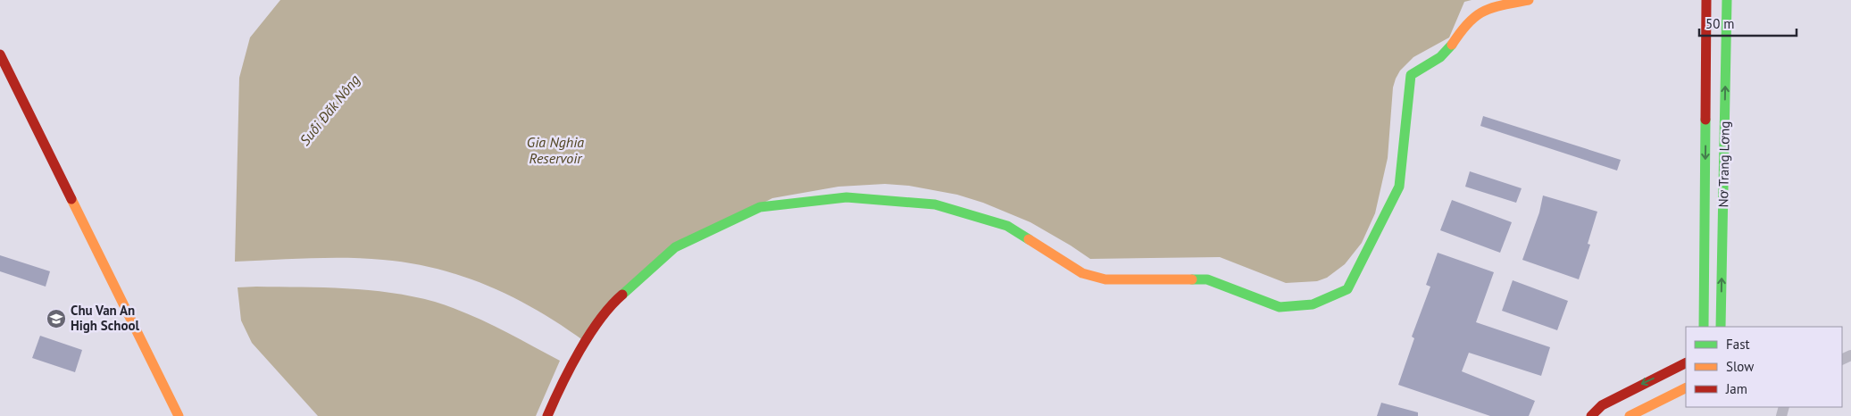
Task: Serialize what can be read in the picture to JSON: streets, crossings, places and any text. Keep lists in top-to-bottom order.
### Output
{
  "streets": {
    "street": ["Nơ Trang Lơng"]
  },
  "water": ["Suối Đắk Nông", "Gia Nghia Reservoir"],
  "places": {
    "school or university": ["Chu Van An High School"]
  },
  "legend": ["Fast", "Slow", "Jam"],
  "scale_bar": "50 m"
}
